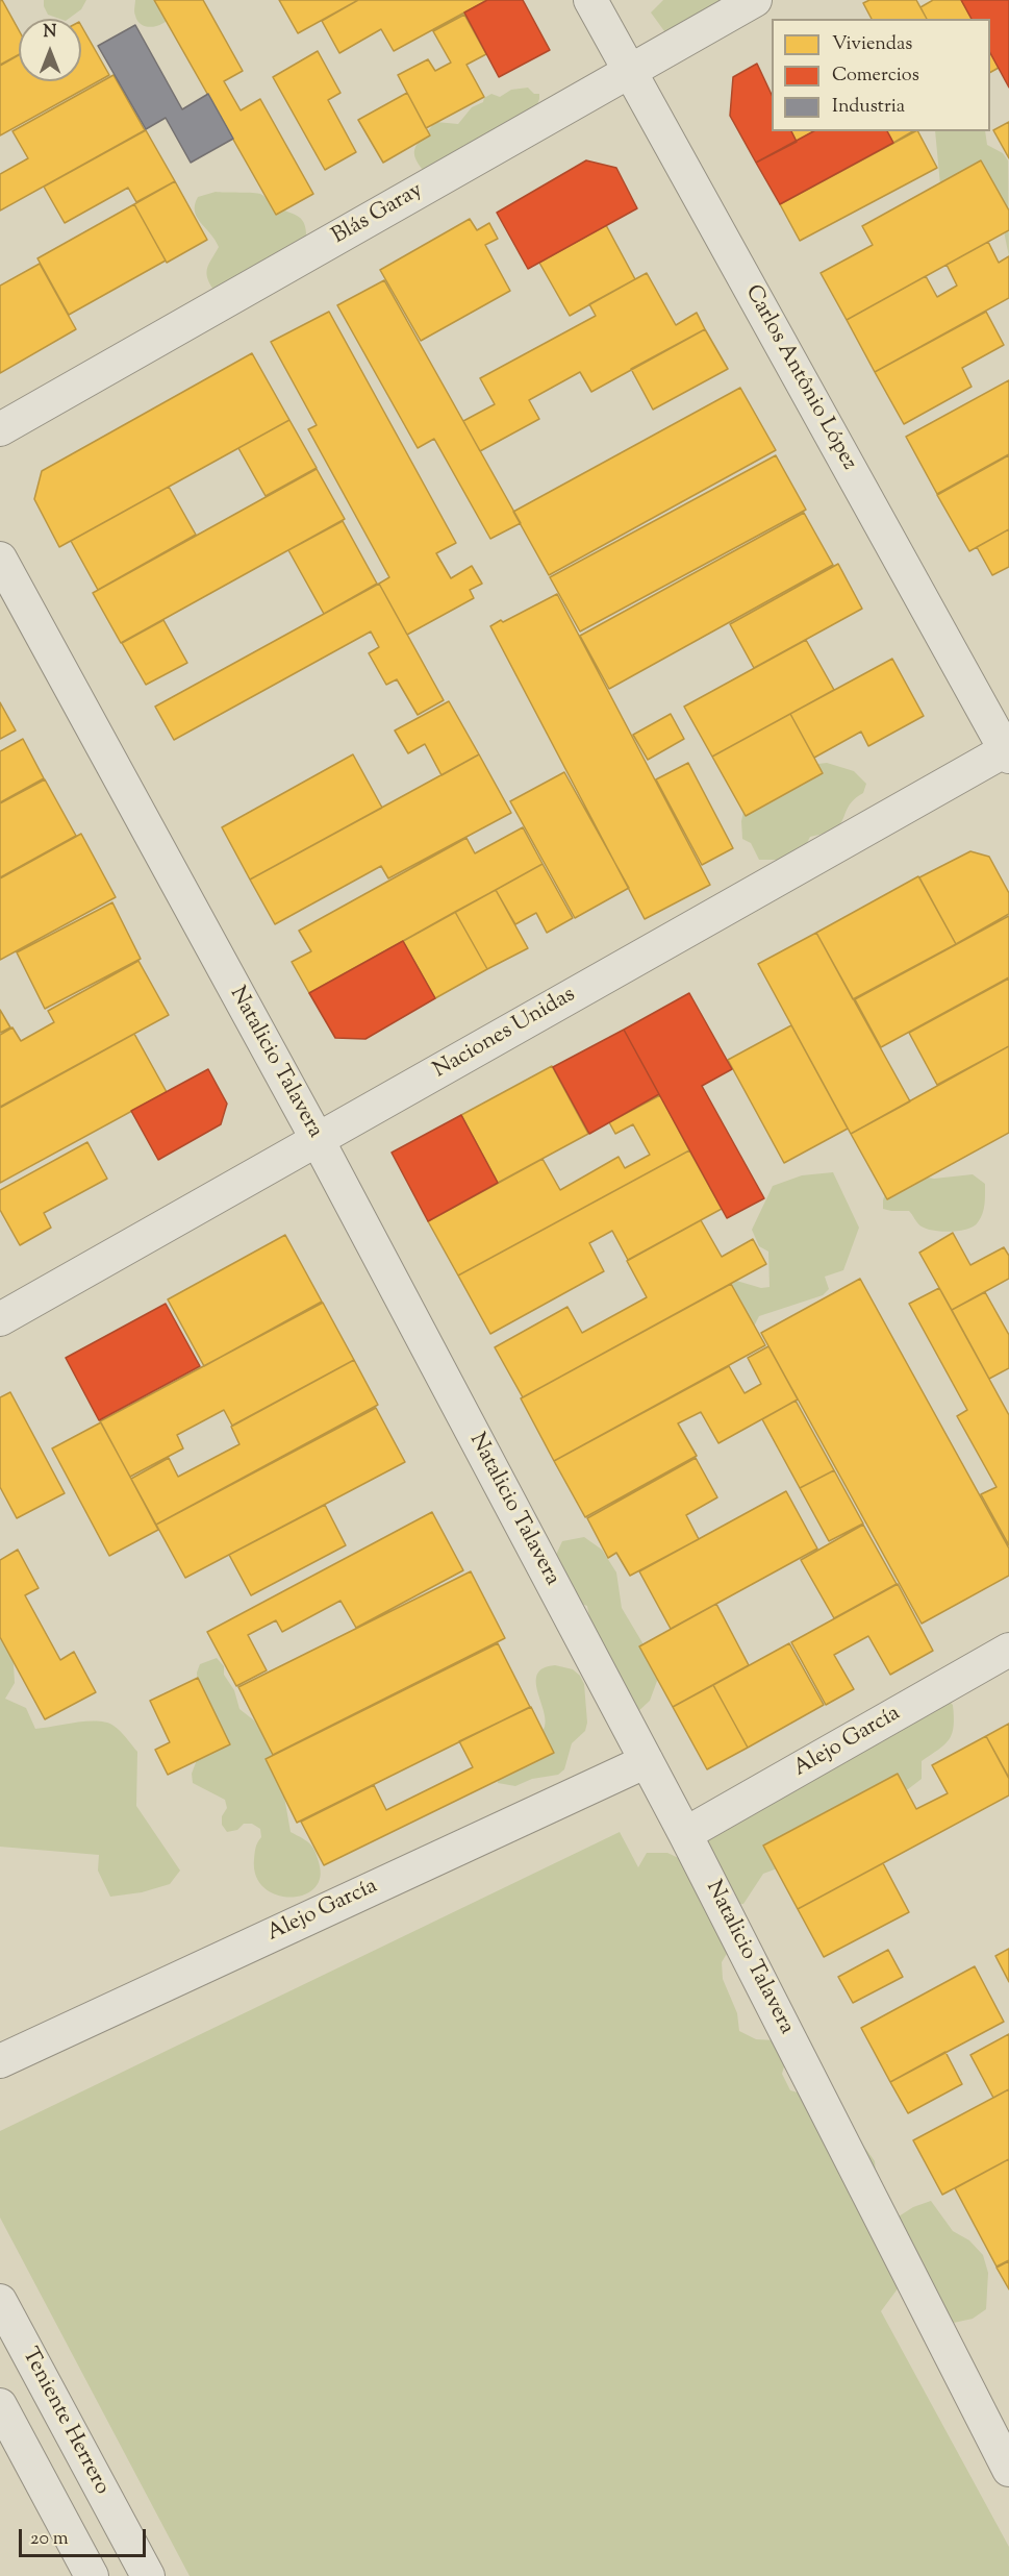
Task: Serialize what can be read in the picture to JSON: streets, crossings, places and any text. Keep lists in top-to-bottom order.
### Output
{
  "streets": {
    "street": [
      "Blás Garay",
      "Carlos Antônio López",
      "Naciones Unidas",
      "Natalicio Talavera",
      "Alejo García",
      "Teniente Herrero"
    ]
  },
  "crossings": [
    ["Blás Garay", "Carlos Antônio López"],
    ["Carlos Antônio López", "Naciones Unidas"],
    ["Naciones Unidas", "Natalicio Talavera"],
    ["Natalicio Talavera", "Alejo García"]
  ],
  "legend": ["Viviendas", "Comercios", "Industria"],
  "scale_bar": "20 m",
  "north": "top"
}
